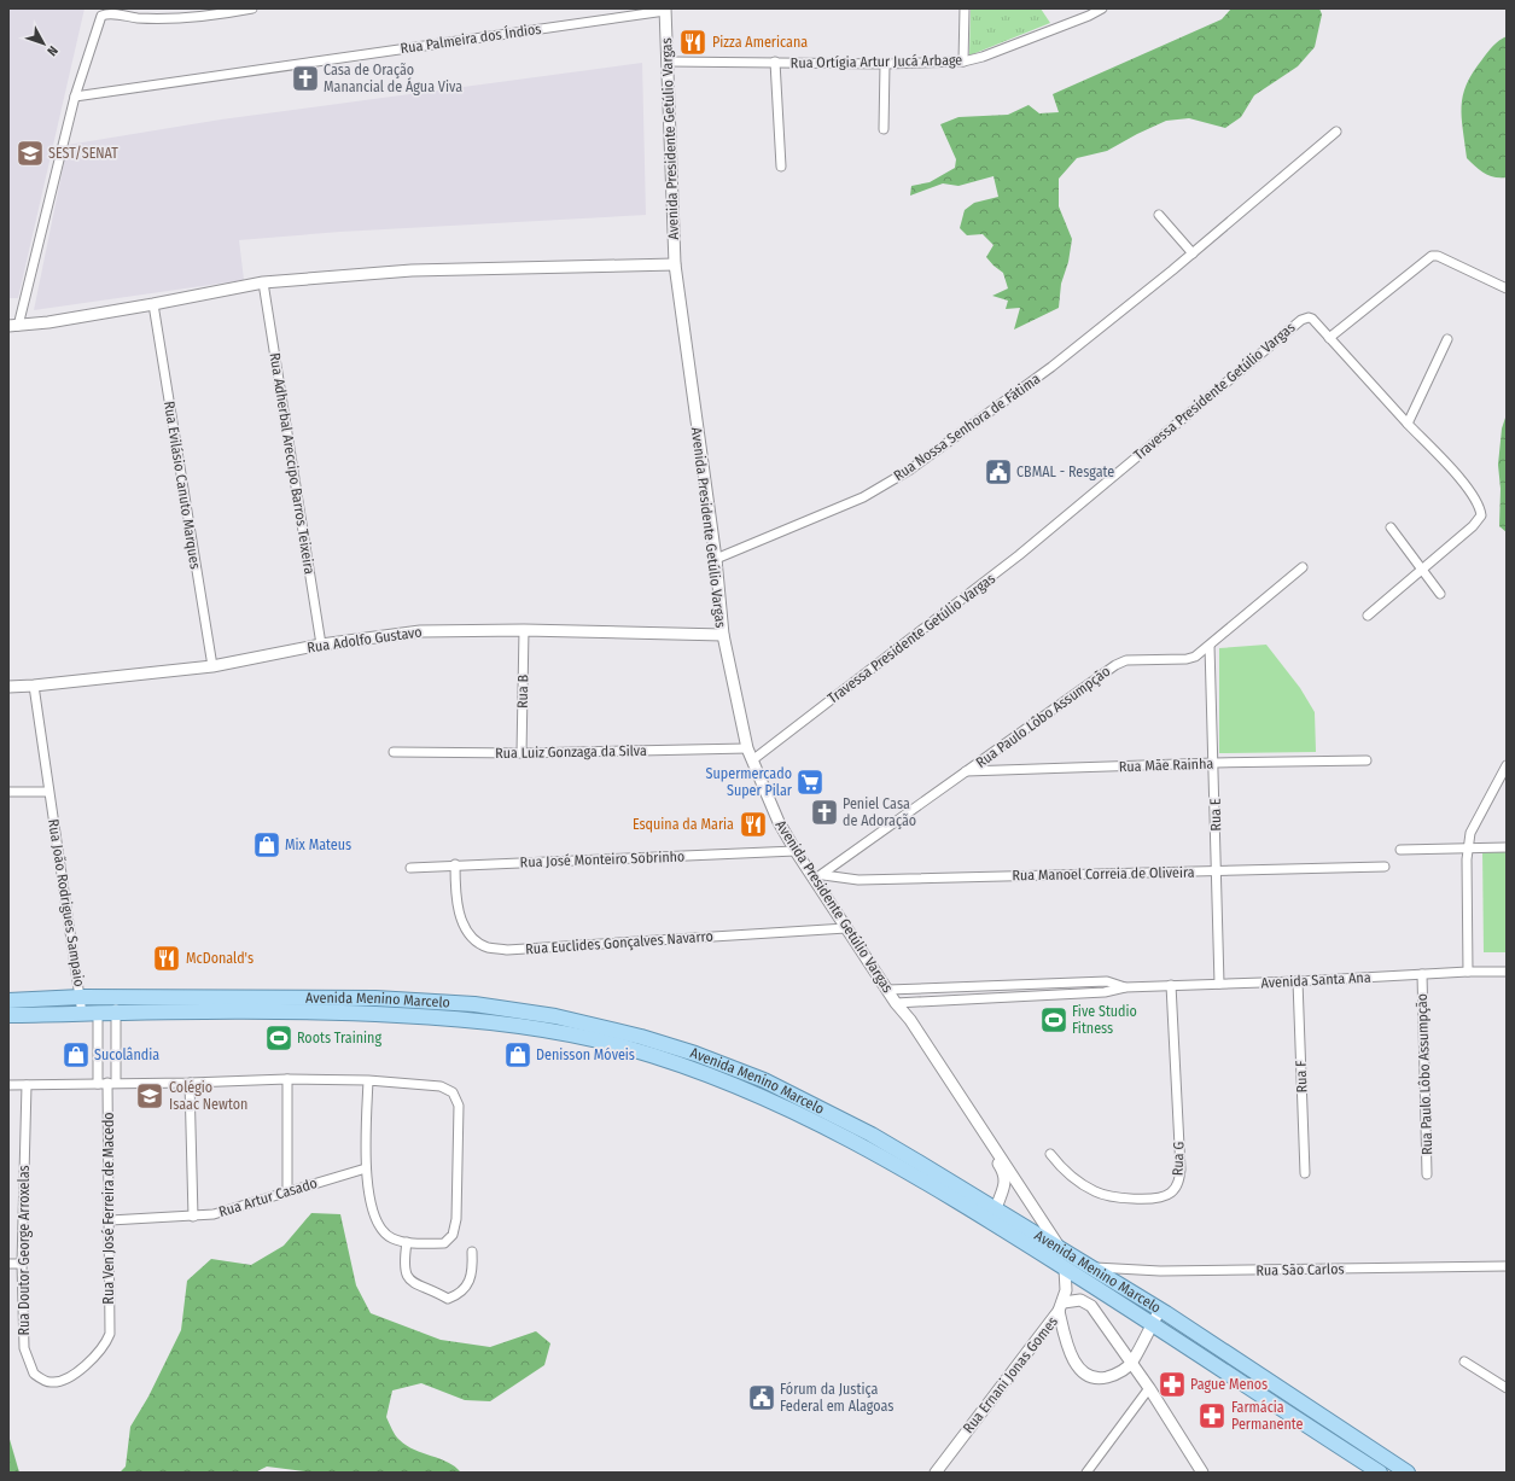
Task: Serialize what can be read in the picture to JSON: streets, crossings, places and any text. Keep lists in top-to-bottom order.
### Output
{
  "streets": {
    "main road": ["Avenida Menino Marcelo"],
    "street": [
      "Rua Palmeira dos Índios",
      "Rua Ortígia Artur Jucá Arbage",
      "Avenida Presidente Getúlio Vargas",
      "Travessa Presidente Getúlio Vargas",
      "Rua Nossa Senhora de Fátima",
      "Rua Adherbal Areccipo Barros Teixeira",
      "Rua Evilásio Canuto Marques",
      "Rua Adolfo Gustavo",
      "Rua B",
      "Rua Paulo Lôbo Assumpção",
      "Rua Luiz Gonzaga da Silva",
      "Rua Mãe Rainha",
      "Rua E",
      "Rua José Monteiro Sobrinho",
      "Rua Manoel Correia de Oliveira",
      "Rua João Rodrigues Sampaio",
      "Rua Euclides Gonçalves Navarro",
      "Avenida Santa Ana",
      "Rua F",
      "Rua G",
      "Rua Artur Casado",
      "Rua Ven José Ferreira de Macedo",
      "Rua Doutor George Arroxelas",
      "Rua São Carlos",
      "Rua Ernani Jonas Gomes"
    ]
  },
  "crossings": [
    ["Rua Palmeira dos Índios", "Avenida Presidente Getúlio Vargas"],
    ["Rua Ortígia Artur Jucá Arbage", "Avenida Presidente Getúlio Vargas"],
    ["Avenida Presidente Getúlio Vargas", "Travessa Presidente Getúlio Vargas"],
    ["Avenida Presidente Getúlio Vargas", "Rua Nossa Senhora de Fátima"],
    ["Avenida Presidente Getúlio Vargas", "Rua Adolfo Gustavo"],
    ["Avenida Presidente Getúlio Vargas", "Rua Paulo Lôbo Assumpção"],
    ["Avenida Presidente Getúlio Vargas", "Rua Luiz Gonzaga da Silva"],
    ["Avenida Presidente Getúlio Vargas", "Rua José Monteiro Sobrinho"],
    ["Avenida Presidente Getúlio Vargas", "Rua Manoel Correia de Oliveira"],
    ["Avenida Presidente Getúlio Vargas", "Rua Euclides Gonçalves Navarro"],
    ["Avenida Presidente Getúlio Vargas", "Avenida Santa Ana"],
    ["Avenida Presidente Getúlio Vargas", "Avenida Menino Marcelo"],
    ["Rua Adherbal Areccipo Barros Teixeira", "Rua Adolfo Gustavo"],
    ["Rua Evilásio Canuto Marques", "Rua Adolfo Gustavo"],
    ["Rua Adolfo Gustavo", "Rua B"],
    ["Rua Adolfo Gustavo", "Rua João Rodrigues Sampaio"],
    ["Rua B", "Rua Luiz Gonzaga da Silva"],
    ["Rua Paulo Lôbo Assumpção", "Rua Mãe Rainha"],
    ["Rua Paulo Lôbo Assumpção", "Rua E"],
    ["Rua Paulo Lôbo Assumpção", "Rua Manoel Correia de Oliveira"],
    ["Rua Paulo Lôbo Assumpção", "Avenida Santa Ana"],
    ["Rua Mãe Rainha", "Rua E"],
    ["Rua E", "Rua Manoel Correia de Oliveira"],
    ["Rua E", "Avenida Santa Ana"],
    ["Rua José Monteiro Sobrinho", "Rua Euclides Gonçalves Navarro"],
    ["Rua João Rodrigues Sampaio", "Avenida Menino Marcelo"],
    ["Avenida Santa Ana", "Rua F"],
    ["Avenida Santa Ana", "Rua G"],
    ["Avenida Menino Marcelo", "Rua Ven José Ferreira de Macedo"],
    ["Avenida Menino Marcelo", "Rua São Carlos"],
    ["Avenida Menino Marcelo", "Rua Ernani Jonas Gomes"],
    ["Rua Artur Casado", "Rua Ven José Ferreira de Macedo"],
    ["Rua Ven José Ferreira de Macedo", "Rua Doutor George Arroxelas"]
  ],
  "places": {
    "restaurant": ["Pizza Americana", "Esquina da Maria", "McDonald's"],
    "church": ["Casa de Oração Manancial de Água Viva", "Peniel Casa de Adoração"],
    "school or university": ["SEST/SENAT", "Colégio Isaac Newton"],
    "public building": ["CBMAL - Resgate", "Fórum da Justiça Federal em Alagoas"],
    "supermarket": ["Supermercado Super Pilar"],
    "shop": ["Mix Mateus", "Sucolândia", "Denisson Móveis"],
    "sports": ["Five Studio Fitness", "Roots Training"],
    "pharmacy": ["Pague Menos", "Farmácia Permanente"]
  },
  "north": "bottom right"
}
